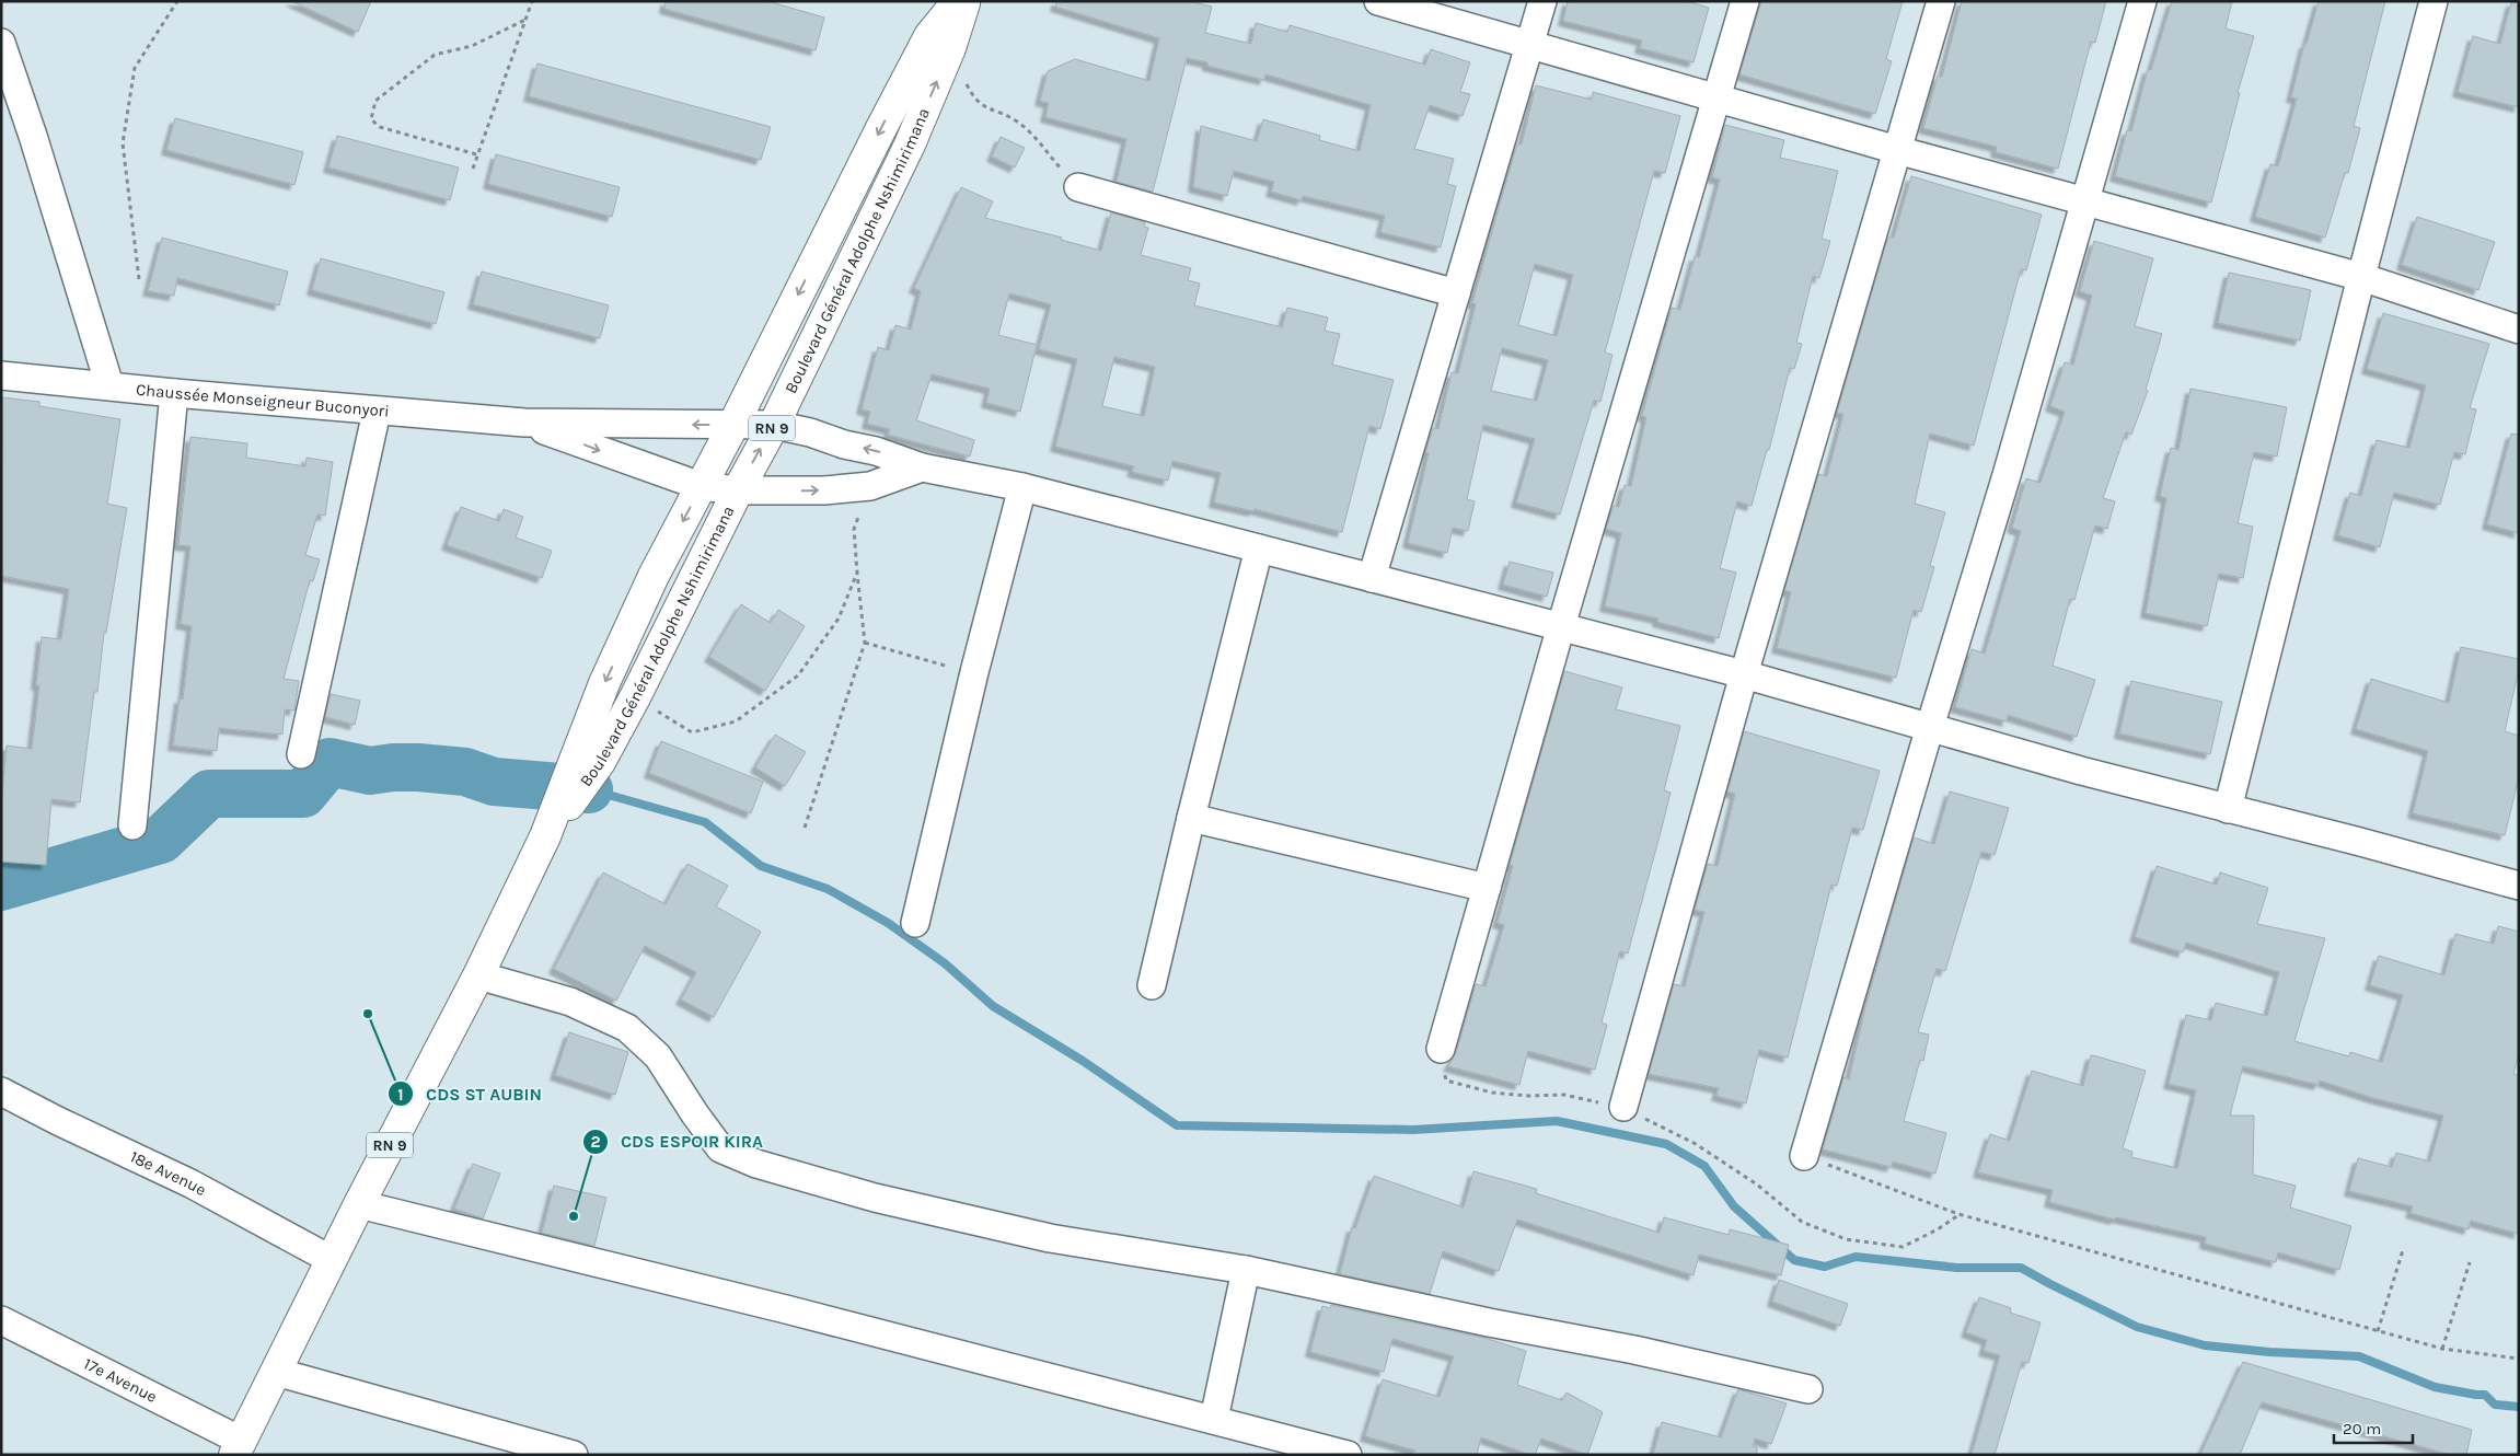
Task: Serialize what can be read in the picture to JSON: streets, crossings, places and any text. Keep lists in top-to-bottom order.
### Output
{
  "streets": {
    "main road": ["Boulevard Général Adolphe Nshimirimana", "RN 9"],
    "street": ["Chaussée Monseigneur Buconyori", "18e Avenue", "17e Avenue"]
  },
  "crossings": [
    ["Boulevard Général Adolphe Nshimirimana", "Chaussée Monseigneur Buconyori"],
    ["Boulevard Général Adolphe Nshimirimana", "18e Avenue"],
    ["Boulevard Général Adolphe Nshimirimana", "17e Avenue"]
  ],
  "places": ["CDS ST AUBIN", "CDS ESPOIR KIRA"],
  "scale_bar": "20 m"
}
